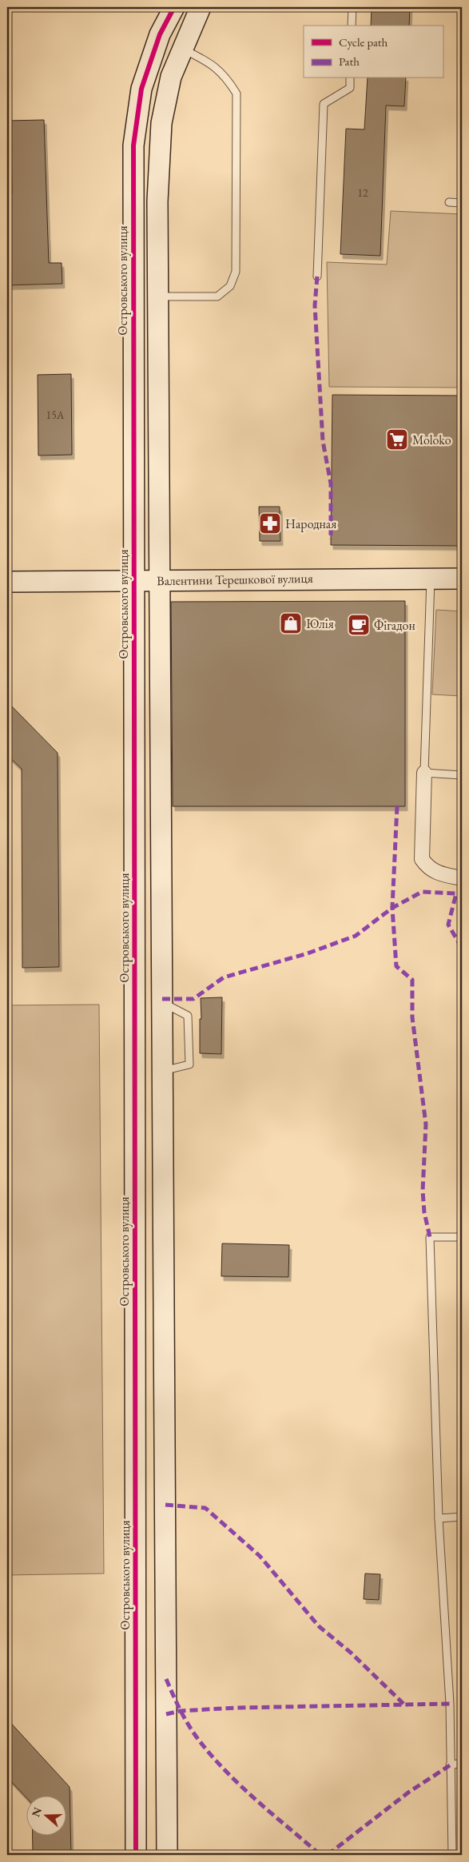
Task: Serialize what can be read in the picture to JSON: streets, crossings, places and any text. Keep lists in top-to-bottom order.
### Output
{
  "streets": {
    "street": ["Островського вулиця", "Валентини Терешкової вулиця"]
  },
  "crossings": [
    ["Островського вулиця", "Валентини Терешкової вулиця"]
  ],
  "places": {
    "supermarket": ["Moloko"],
    "pharmacy": ["Народная"],
    "shop": ["Юлія"],
    "cafe": ["Фігадон"]
  },
  "house_numbers": ["12", "15А"],
  "legend": ["Cycle path", "Path"],
  "north": "left"
}
